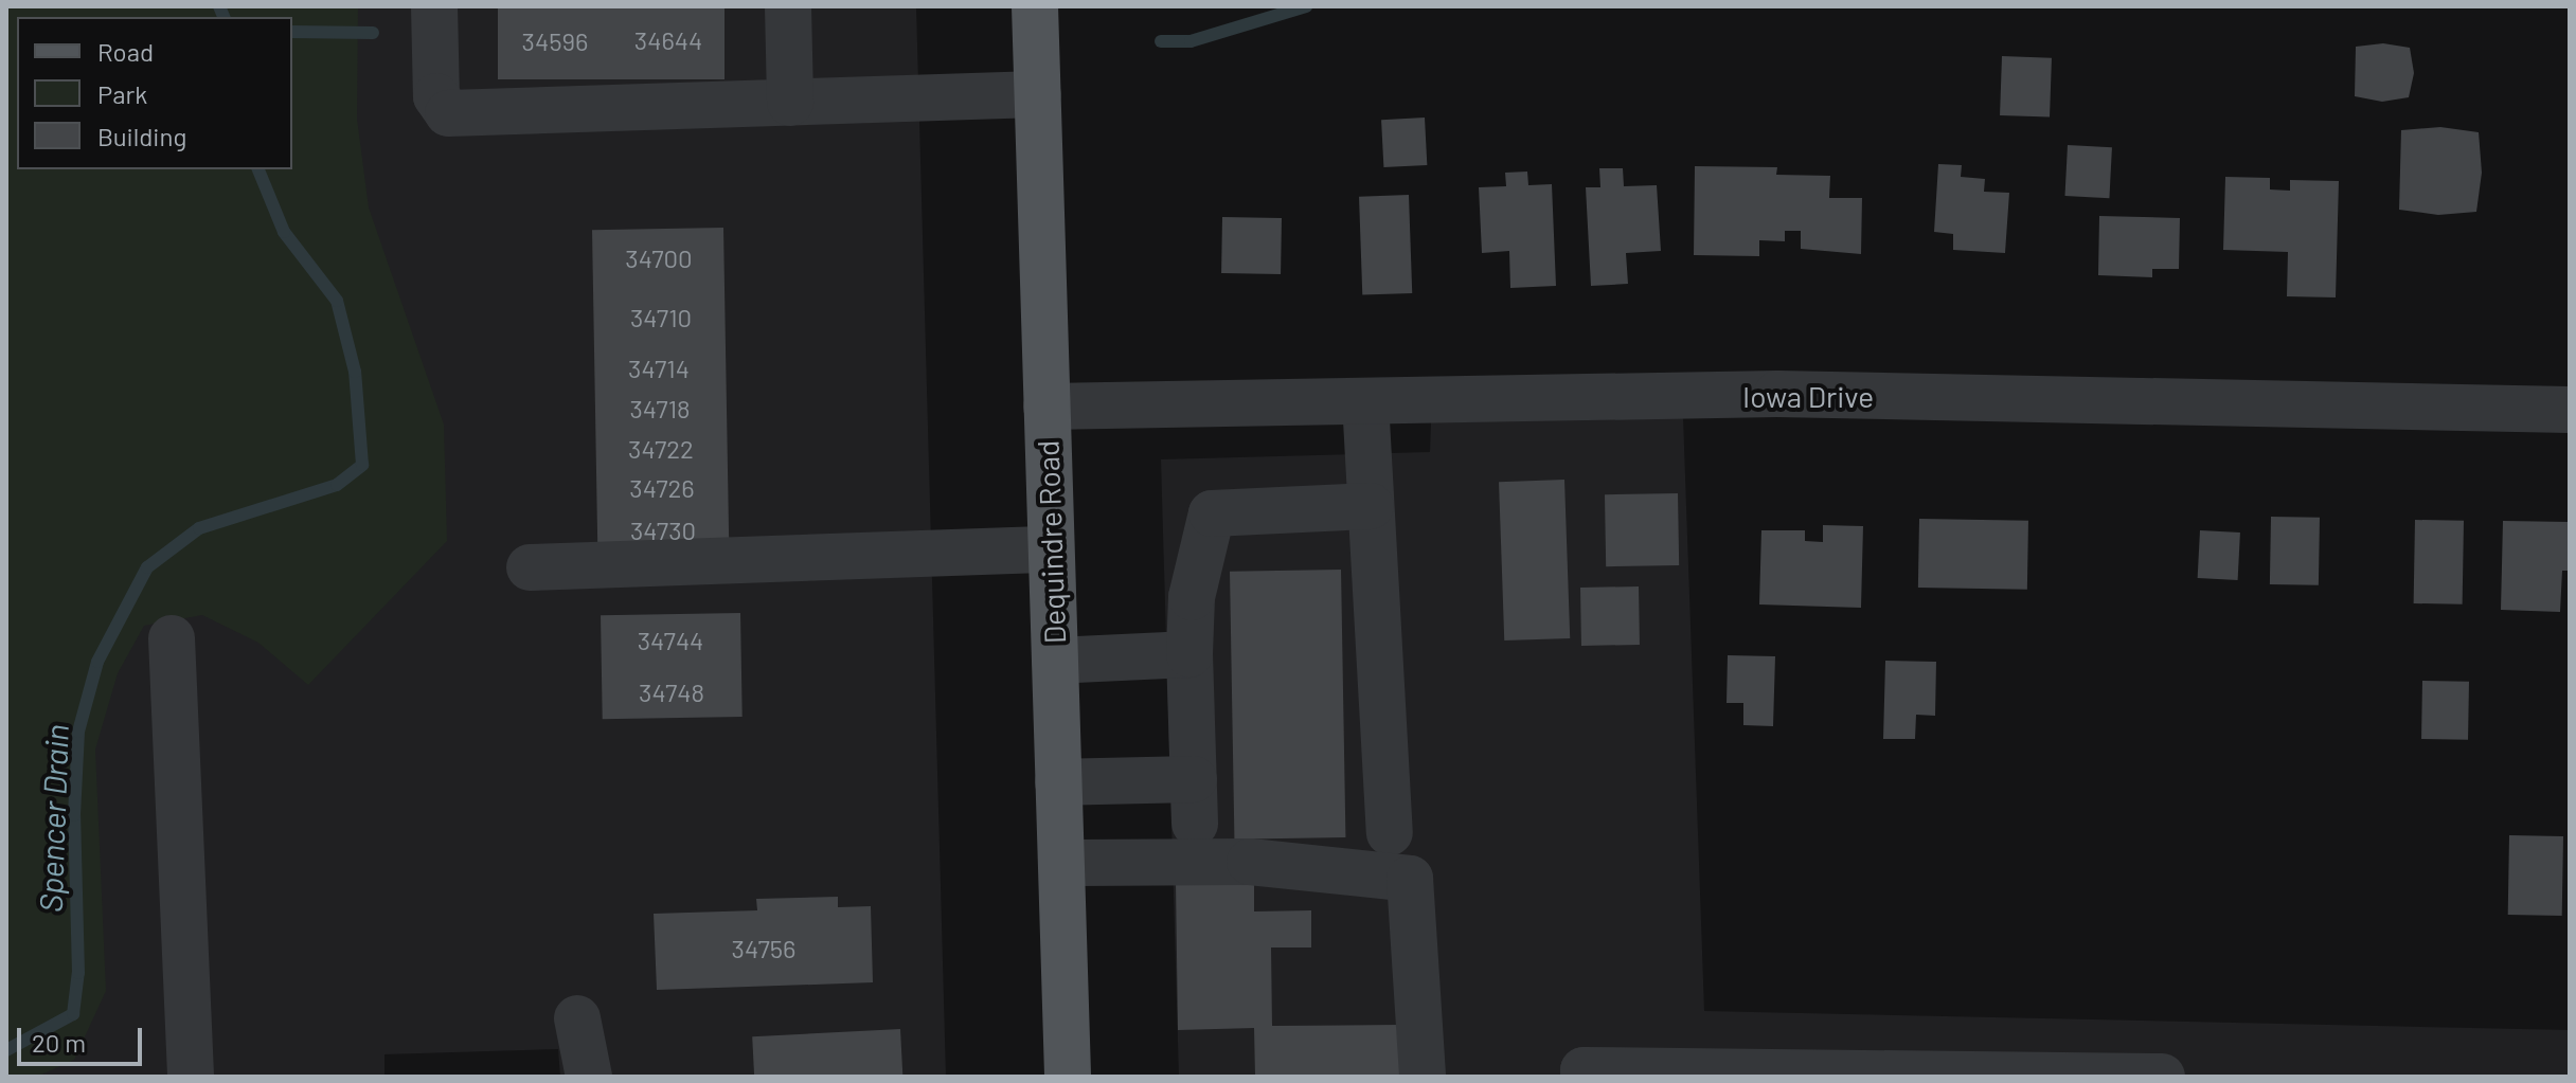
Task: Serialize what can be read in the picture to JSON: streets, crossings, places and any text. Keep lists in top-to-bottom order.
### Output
{
  "streets": {
    "main road": ["Dequindre Road"],
    "street": ["Iowa Drive"]
  },
  "crossings": [
    ["Iowa Drive", "Dequindre Road"]
  ],
  "water": ["Spencer Drain"],
  "house_numbers": [
    "34644",
    "34596",
    "34700",
    "34710",
    "34714",
    "34718",
    "34722",
    "34726",
    "34730",
    "34744",
    "34748",
    "34756"
  ],
  "legend": ["Road", "Park", "Building"],
  "scale_bar": "20 m"
}
